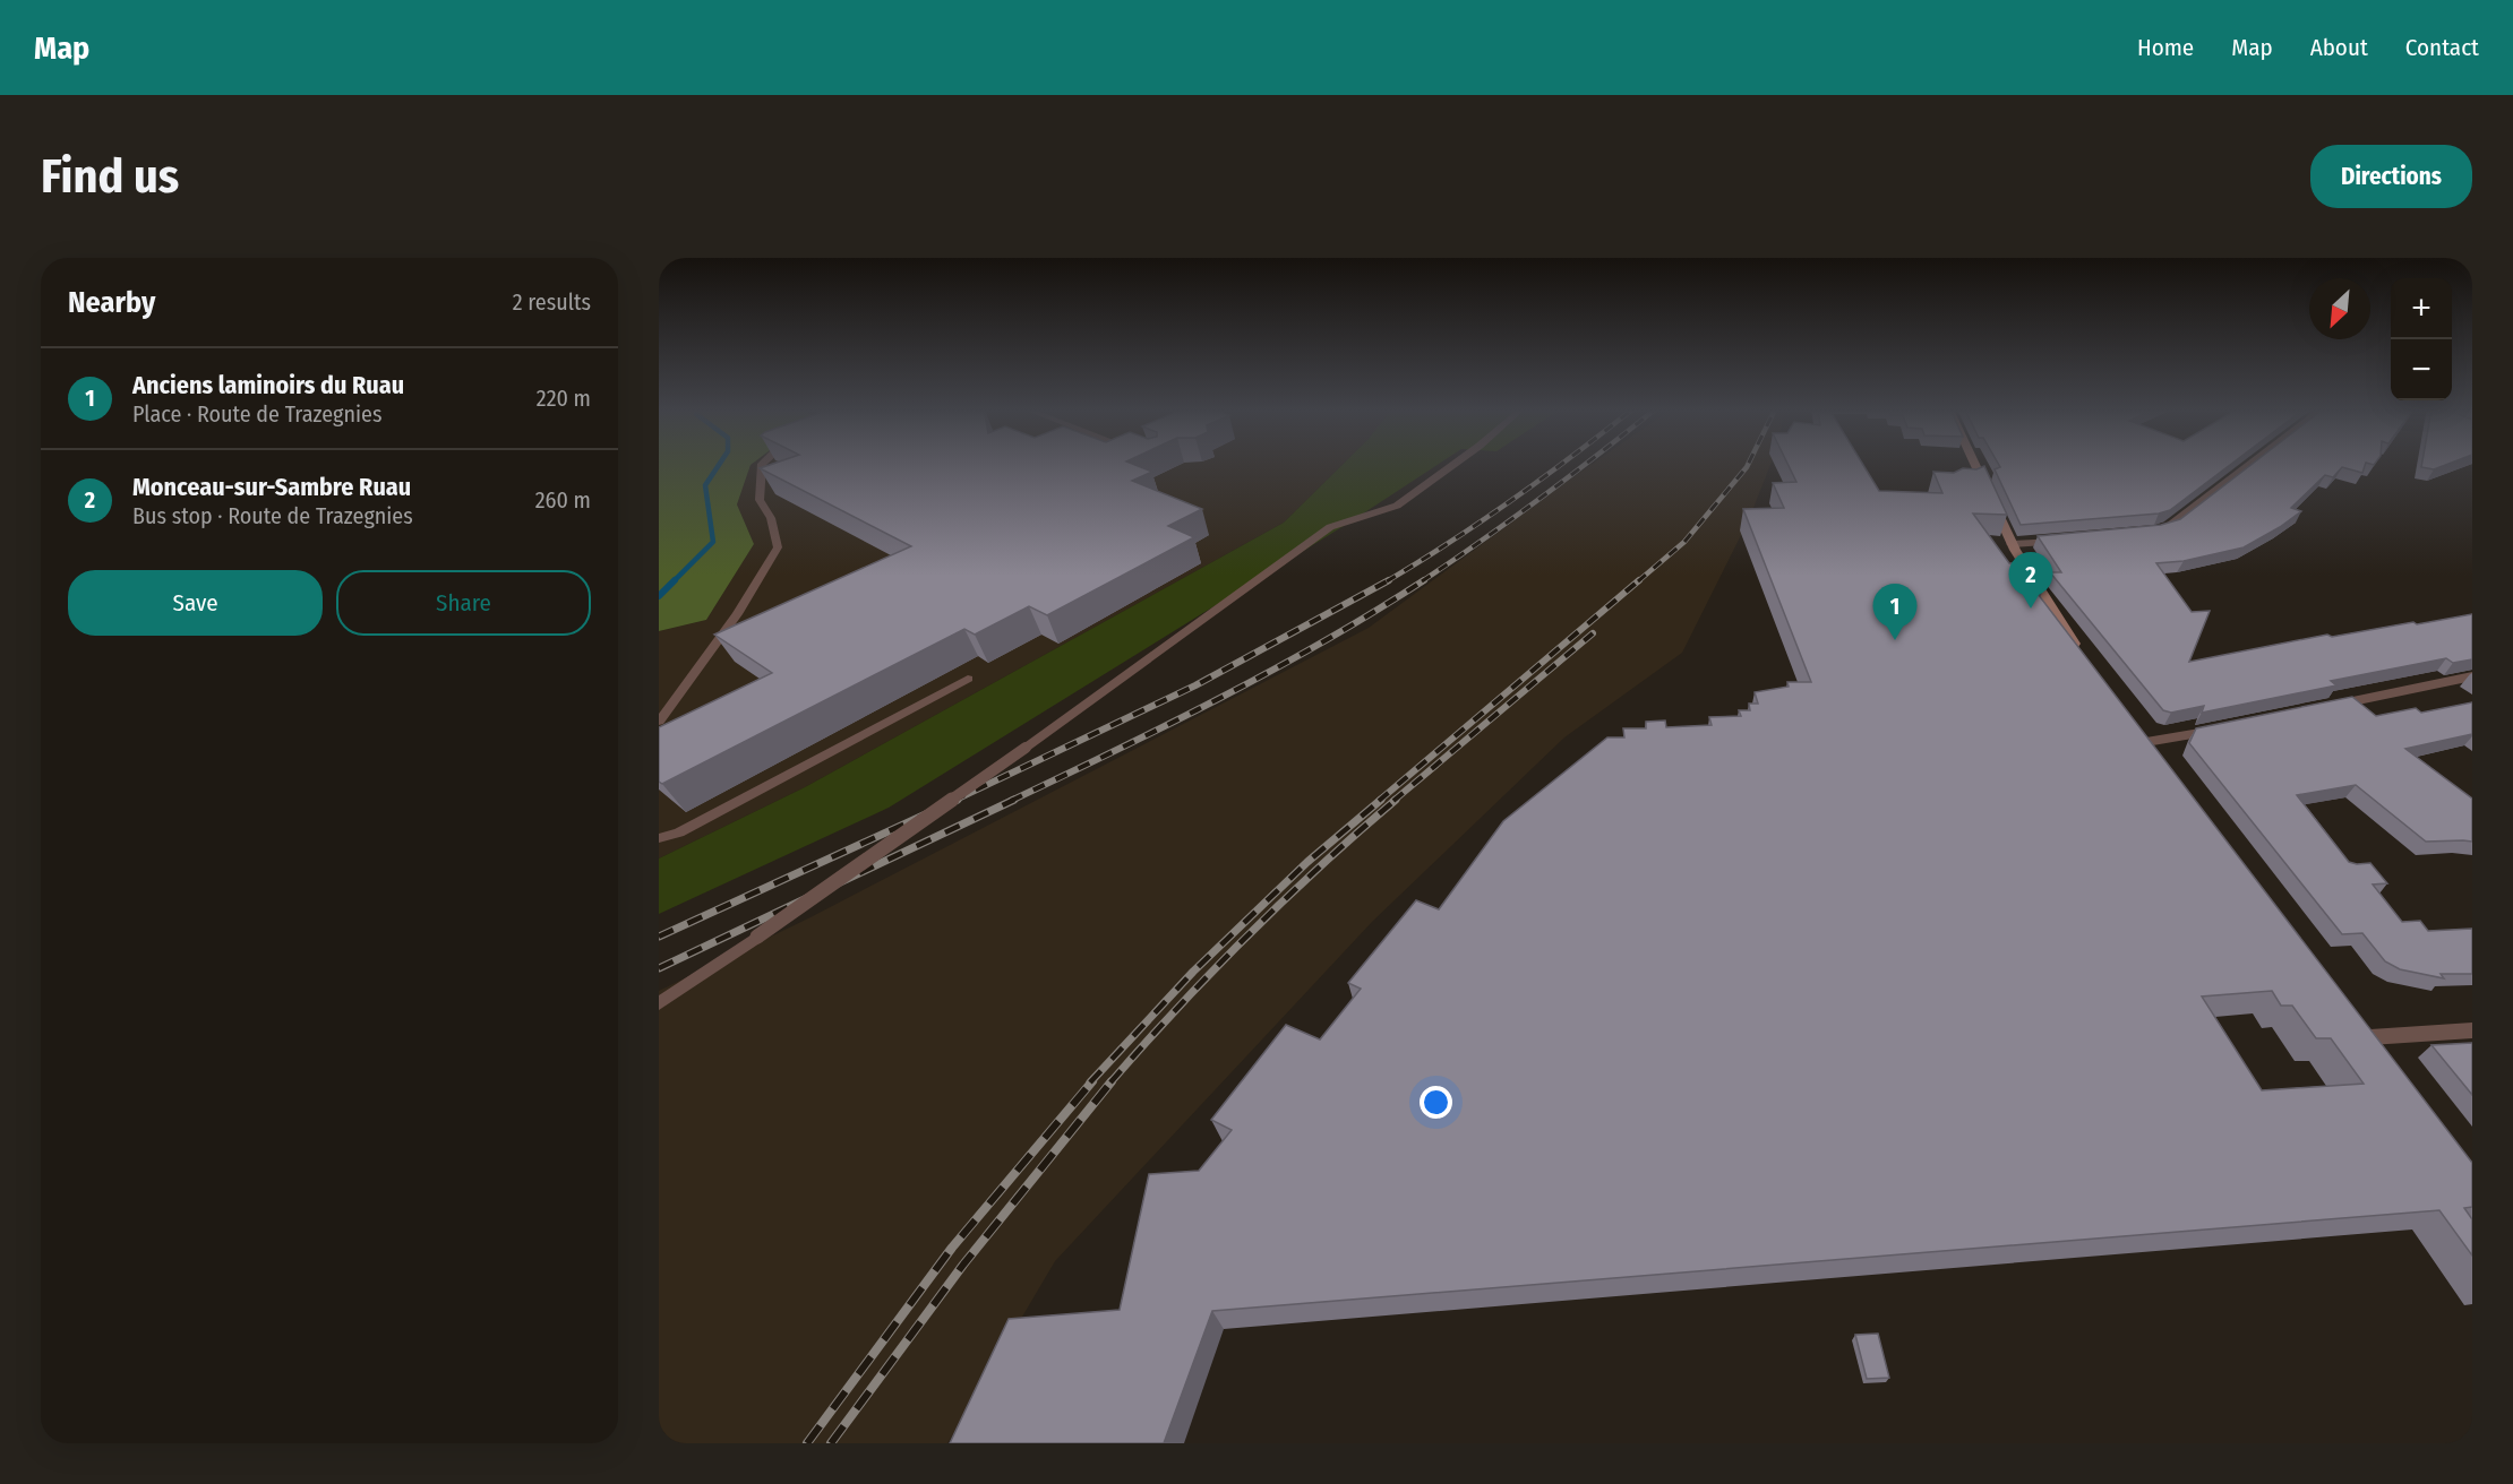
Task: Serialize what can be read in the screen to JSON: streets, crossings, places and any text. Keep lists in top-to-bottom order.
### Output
{
  "north": "bottom left",
  "page": {
    "header": "Map",
    "nav": [
      "Home",
      "Map",
      "About",
      "Contact"
    ],
    "buttons": [
      "Directions",
      ["Save", "Share"]
    ],
    "title": "Find us",
    "heading": ["Nearby", "2 results"],
    "map_buttons": ["+", "−"],
    "list": [
      {
        "mark": "1",
        "name": "Anciens laminoirs du Ruau",
        "note": "Place · Route de Trazegnies",
        "value": "220 m"
      },
      {
        "mark": "2",
        "name": "Monceau-sur-Sambre Ruau",
        "note": "Bus stop · Route de Trazegnies",
        "value": "260 m"
      }
    ],
    "pins": ["2", "1"]
  }
}
